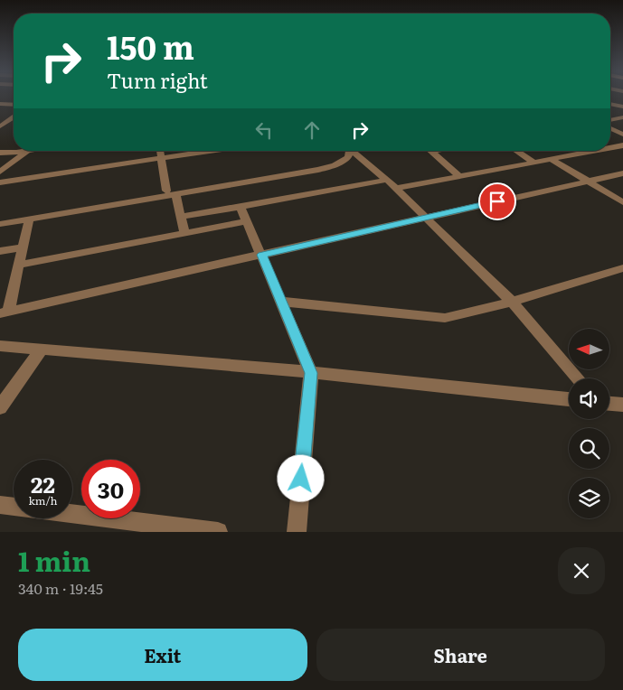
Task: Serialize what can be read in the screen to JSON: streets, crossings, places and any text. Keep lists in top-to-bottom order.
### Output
{
  "north": "left",
  "page": {
    "turn": ["150 m", "Turn right"],
    "speed": "22 km/h",
    "limit": "30",
    "heading": ["1 min", "340 m · 19:45"],
    "buttons": ["Exit", "Share"]
  }
}
